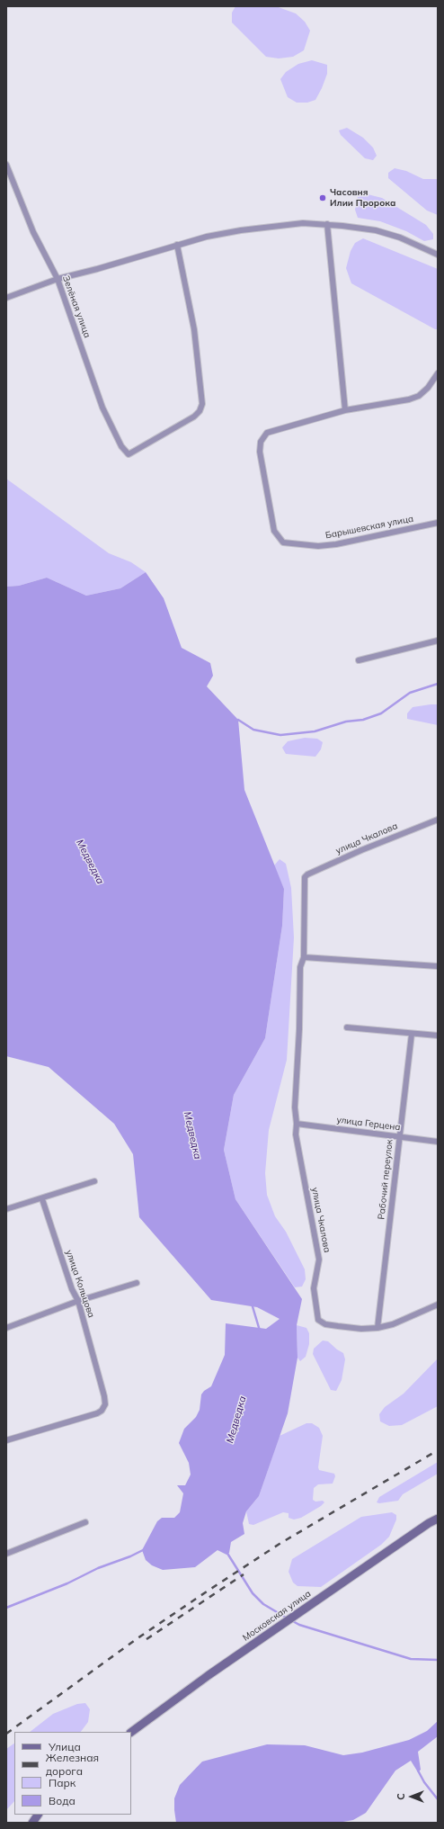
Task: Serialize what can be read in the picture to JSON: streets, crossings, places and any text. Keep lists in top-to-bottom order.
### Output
{
  "streets": {
    "street": [
      "Зелёная улица",
      "Барышевская улица",
      "улица Чкалова",
      "улица Герцена",
      "Рабочий переулок",
      "улица Кольцова",
      "Московская улица"
    ]
  },
  "crossings": [
    ["улица Чкалова", "улица Герцена"],
    ["улица Чкалова", "Рабочий переулок"],
    ["улица Герцена", "Рабочий переулок"]
  ],
  "water": ["Медведка"],
  "places": ["Часовня Илии Пророка"],
  "legend": [
    "Улица",
    "Железная дорога",
    "Парк",
    "Вода"
  ],
  "north": "left"
}
